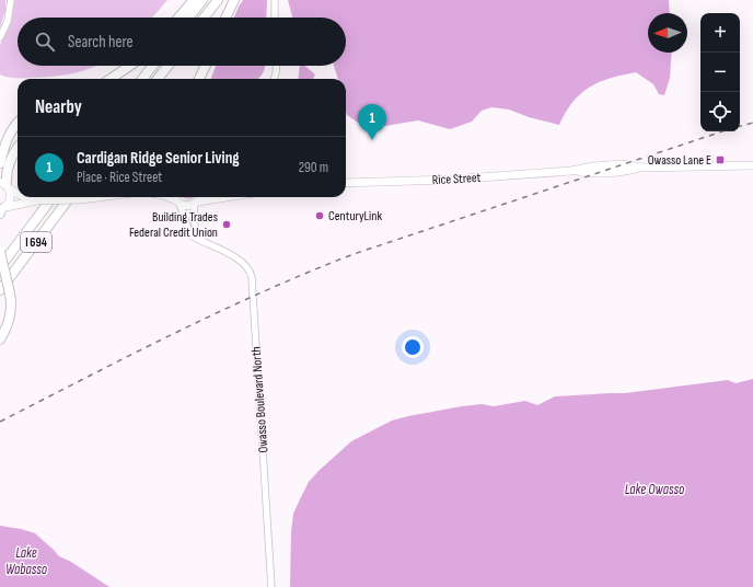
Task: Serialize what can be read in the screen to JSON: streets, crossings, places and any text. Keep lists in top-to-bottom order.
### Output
{
  "streets": {
    "highway": ["I 694"],
    "main road": ["Rice Street"],
    "street": ["Owasso Boulevard North"]
  },
  "water": ["Lake Owasso", "Lake Wabasso"],
  "places": {
    "transit": ["Owasso Lane E"],
    "other": ["CenturyLink", "Building Trades Federal Credit Union"]
  },
  "north": "left",
  "page": {
    "map_buttons": ["+", "−"],
    "search": "Search here",
    "heading": "Nearby",
    "pins": "1",
    "list": [
      {
        "mark": "1",
        "name": "Cardigan Ridge Senior Living",
        "note": "Place · Rice Street",
        "value": "290 m"
      }
    ]
  }
}
